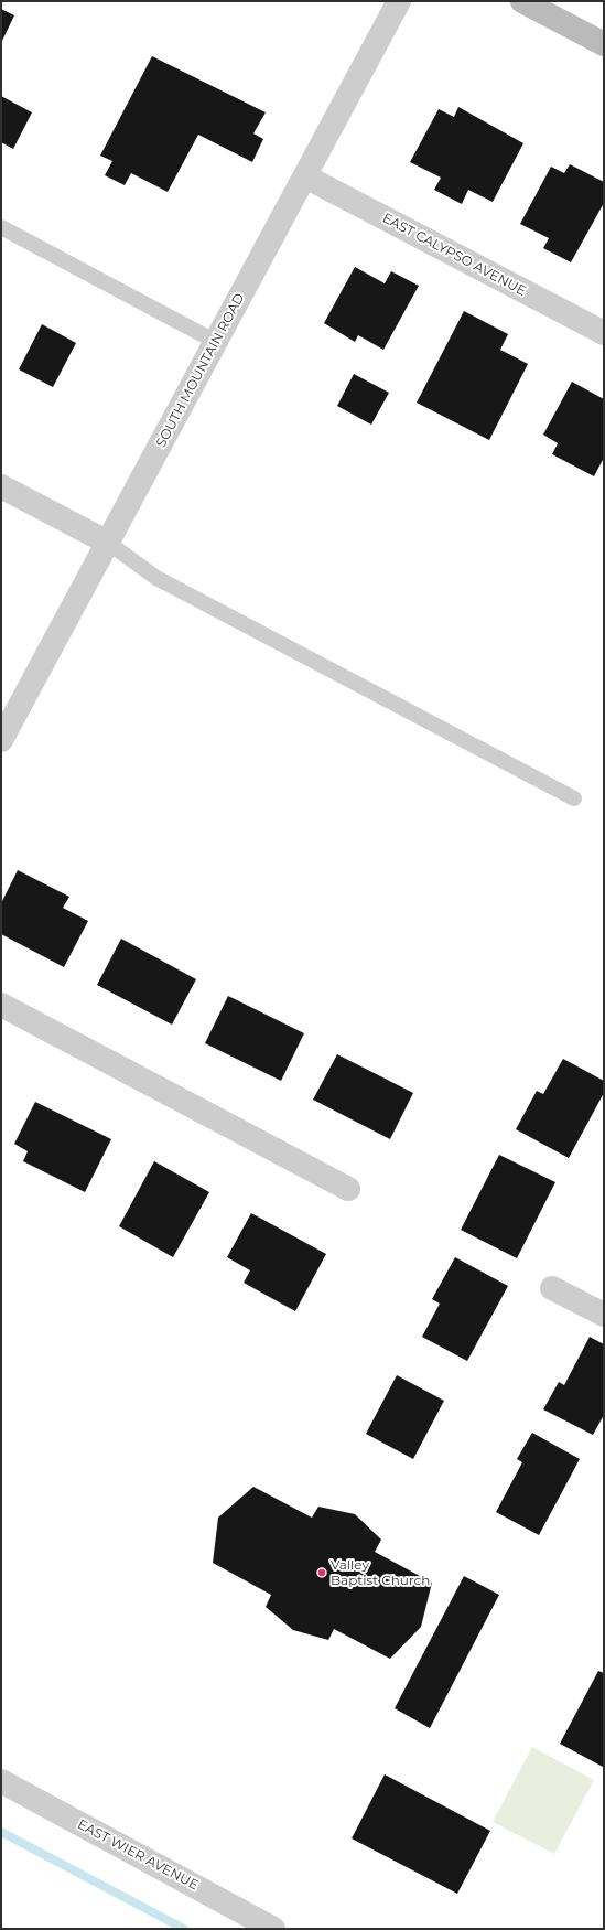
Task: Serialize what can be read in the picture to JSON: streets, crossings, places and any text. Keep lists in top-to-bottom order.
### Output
{
  "streets": {
    "street": ["EAST CALYPSO AVENUE", "SOUTH MOUNTAIN ROAD", "EAST WIER AVENUE"]
  },
  "crossings": [
    ["EAST CALYPSO AVENUE", "SOUTH MOUNTAIN ROAD"]
  ],
  "places": ["Valley Baptist Church"]
}
